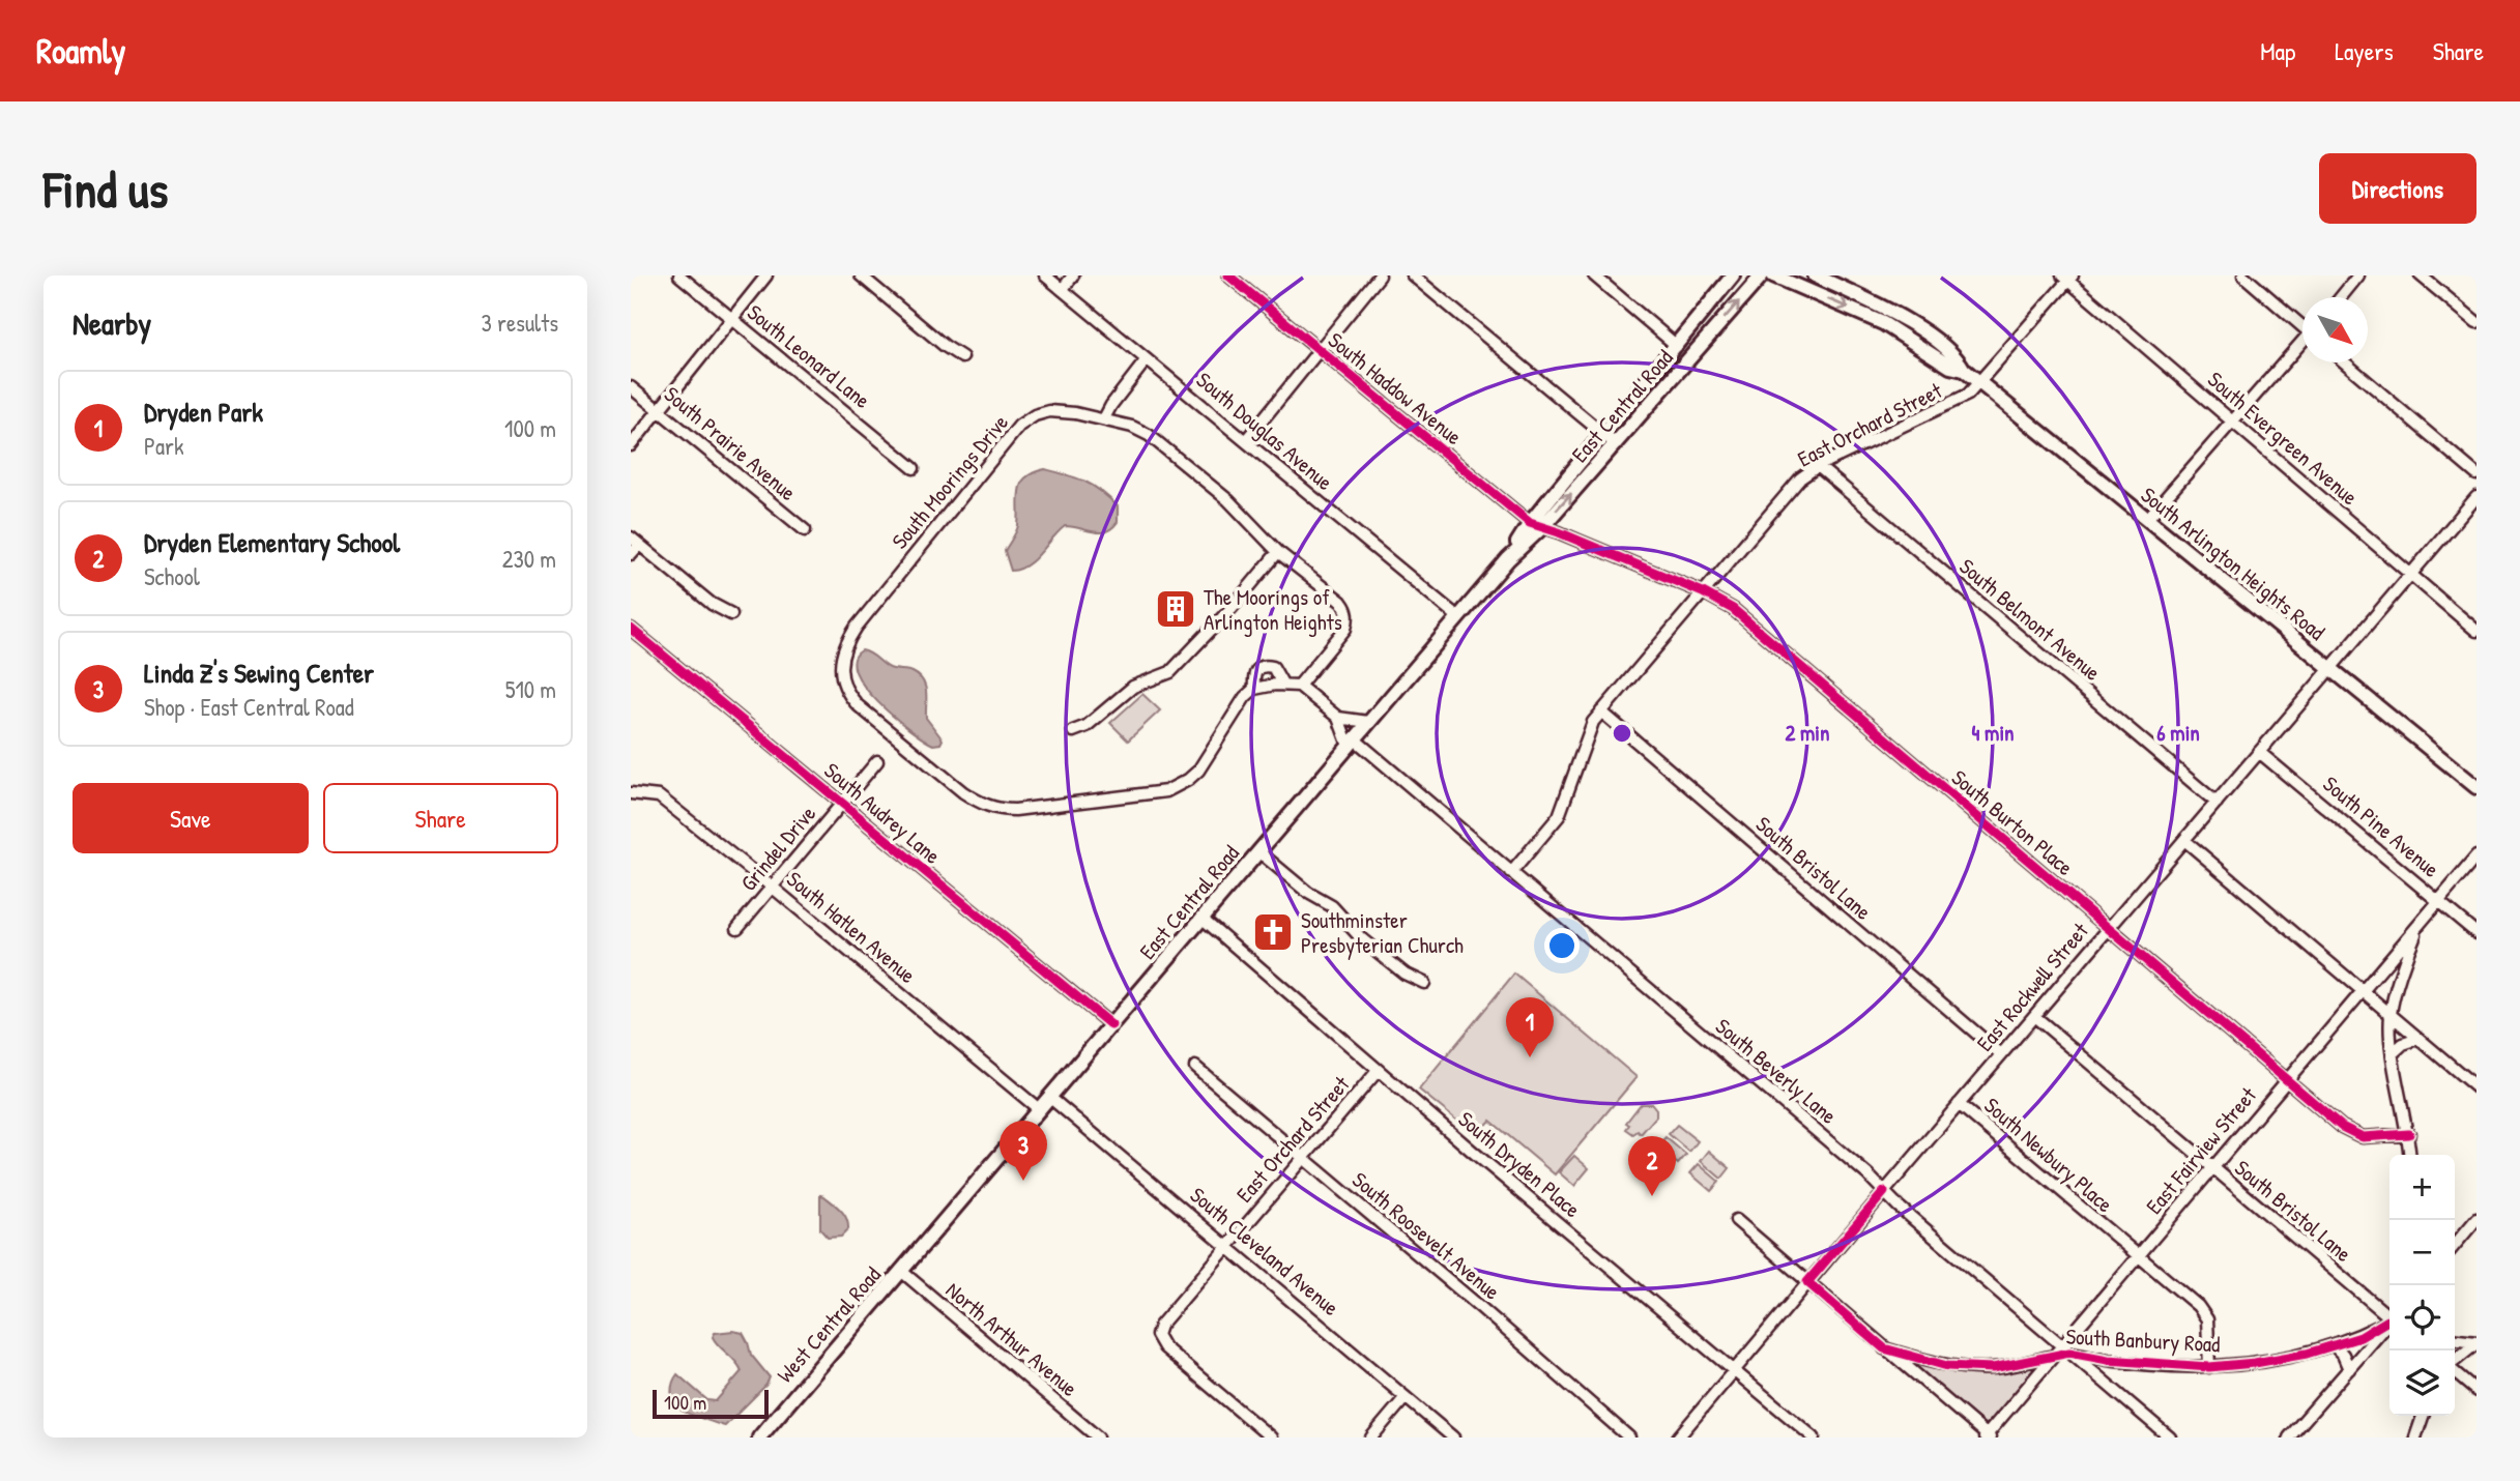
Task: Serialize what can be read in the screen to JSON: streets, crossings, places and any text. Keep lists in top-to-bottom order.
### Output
{
  "streets": {
    "main road": ["East Central Road", "South Arlington Heights Road", "West Central Road"],
    "street": [
      "South Leonard Lane",
      "South Haddow Avenue",
      "East Orchard Street",
      "South Douglas Avenue",
      "South Evergreen Avenue",
      "South Prairie Avenue",
      "South Moorings Drive",
      "South Belmont Avenue",
      "South Audrey Lane",
      "South Burton Place",
      "South Pine Avenue",
      "Grindel Drive",
      "South Bristol Lane",
      "South Hatlen Avenue",
      "East Rockwell Street",
      "South Beverly Lane",
      "East Fairview Street",
      "South Newbury Place",
      "South Dryden Place",
      "South Roosevelt Avenue",
      "South Cleveland Avenue",
      "North Arthur Avenue",
      "South Banbury Road"
    ]
  },
  "crossings": [
    ["South Haddow Avenue", "East Central Road"],
    ["South Haddow Avenue", "South Burton Place"],
    ["East Central Road", "South Douglas Avenue"],
    ["East Central Road", "South Audrey Lane"],
    ["East Central Road", "South Burton Place"],
    ["East Central Road", "South Hatlen Avenue"],
    ["East Central Road", "South Beverly Lane"],
    ["East Central Road", "South Dryden Place"],
    ["East Central Road", "South Cleveland Avenue"],
    ["East Central Road", "West Central Road"],
    ["East Central Road", "North Arthur Avenue"],
    ["East Orchard Street", "South Evergreen Avenue"],
    ["East Orchard Street", "South Arlington Heights Road"],
    ["East Orchard Street", "South Belmont Avenue"],
    ["East Orchard Street", "South Burton Place"],
    ["East Orchard Street", "South Bristol Lane"],
    ["East Orchard Street", "South Beverly Lane"],
    ["East Orchard Street", "South Dryden Place"],
    ["East Orchard Street", "South Roosevelt Avenue"],
    ["East Orchard Street", "South Cleveland Avenue"],
    ["South Evergreen Avenue", "East Rockwell Street"],
    ["South Arlington Heights Road", "East Rockwell Street"],
    ["South Belmont Avenue", "East Rockwell Street"],
    ["South Audrey Lane", "Grindel Drive"],
    ["South Burton Place", "East Rockwell Street"],
    ["South Burton Place", "East Fairview Street"],
    ["South Pine Avenue", "East Rockwell Street"],
    ["South Pine Avenue", "East Fairview Street"],
    ["Grindel Drive", "South Hatlen Avenue"],
    ["South Bristol Lane", "East Rockwell Street"],
    ["South Bristol Lane", "East Fairview Street"],
    ["East Rockwell Street", "South Beverly Lane"],
    ["East Rockwell Street", "South Newbury Place"],
    ["East Rockwell Street", "South Dryden Place"],
    ["South Beverly Lane", "East Fairview Street"],
    ["South Beverly Lane", "South Banbury Road"],
    ["East Fairview Street", "South Newbury Place"],
    ["East Fairview Street", "South Banbury Road"],
    ["South Newbury Place", "South Banbury Road"],
    ["West Central Road", "North Arthur Avenue"]
  ],
  "places": {
    "building": ["The Moorings of Arlington Heights"],
    "church": ["Southminster Presbyterian Church"]
  },
  "scale_bar": "100 m",
  "north": "bottom right",
  "page": {
    "header": "Roamly",
    "nav": ["Map", "Layers", "Share"],
    "buttons": [
      "Directions",
      ["Save", "Share"]
    ],
    "title": "Find us",
    "heading": ["Nearby", "3 results"],
    "list": [
      {
        "mark": "1",
        "name": "Dryden Park",
        "note": "Park",
        "value": "100 m"
      },
      {
        "mark": "2",
        "name": "Dryden Elementary School",
        "note": "School",
        "value": "230 m"
      },
      {
        "mark": "3",
        "name": "Linda Z's Sewing Center",
        "note": "Shop · East Central Road",
        "value": "510 m"
      }
    ],
    "pins": ["1", "3", "2"],
    "map_buttons": ["+", "−"],
    "scale": "100 m"
  },
  "rings": ["2 min", "4 min", "6 min"]
}
